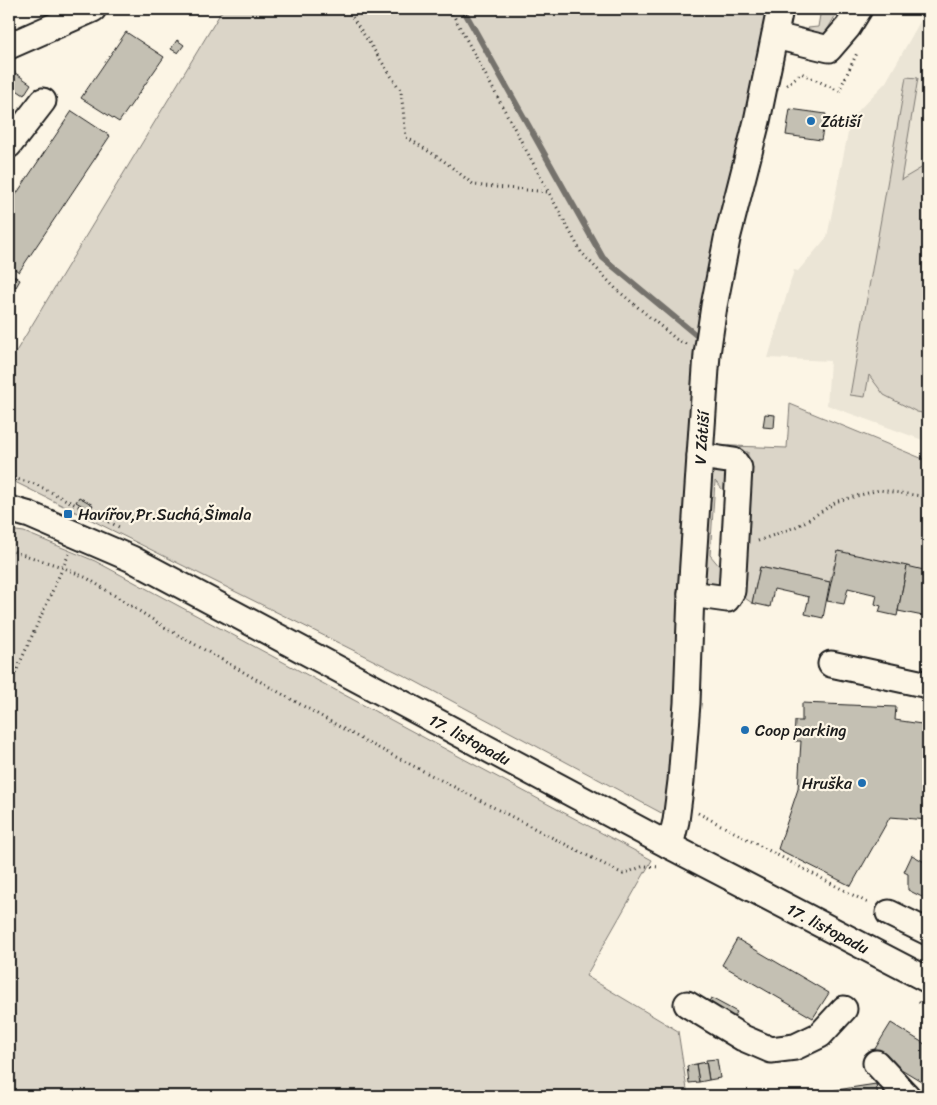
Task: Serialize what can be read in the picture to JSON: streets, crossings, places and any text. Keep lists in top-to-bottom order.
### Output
{
  "streets": {
    "street": ["V Zátiší", "17. listopadu"]
  },
  "crossings": [
    ["V Zátiší", "17. listopadu"]
  ],
  "places": {
    "other": ["Zátiší", "Coop parking", "Hruška"],
    "transit": ["Havířov,Pr.Suchá,Šimala"]
  }
}
